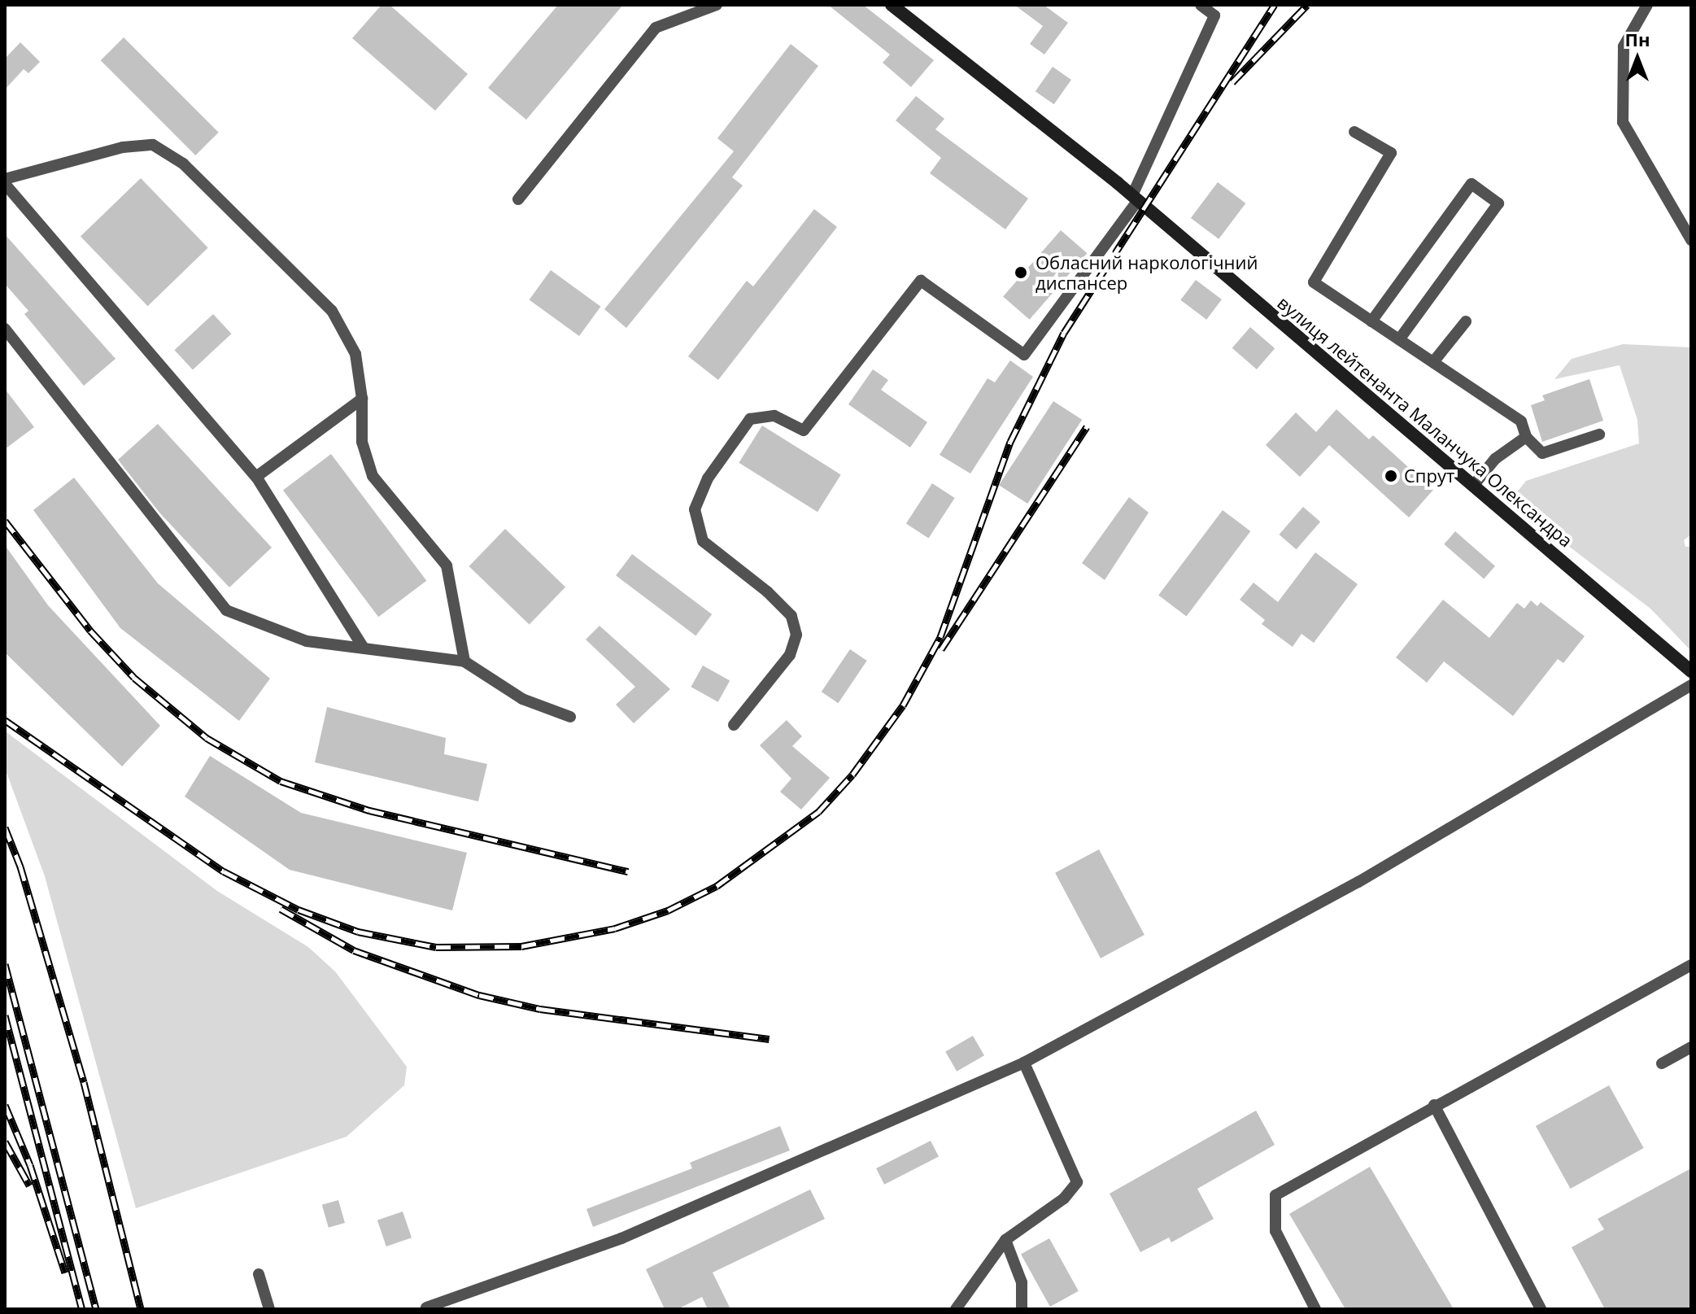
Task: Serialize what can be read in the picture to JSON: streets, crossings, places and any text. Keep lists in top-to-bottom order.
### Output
{
  "streets": {
    "street": ["вулиця лейтенанта Маланчука Олександра"]
  },
  "places": ["Обласний наркологічний диспансер", "Спрут"],
  "north": "top"
}
